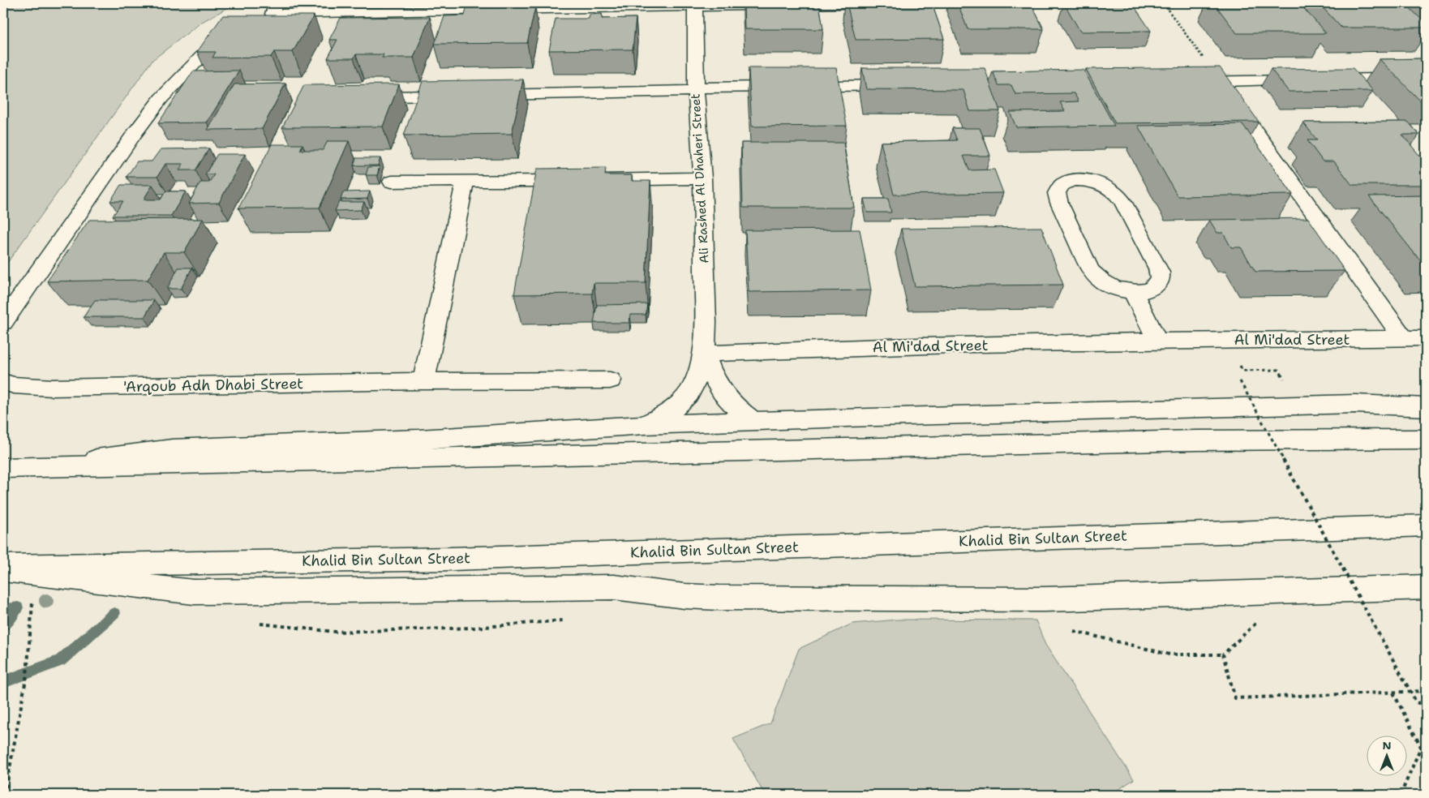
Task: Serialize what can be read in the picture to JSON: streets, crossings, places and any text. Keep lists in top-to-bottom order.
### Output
{
  "streets": {
    "street": [
      "Ali Rashed Al Dhaheri Street",
      "Al Mi'dad Street",
      "'Arqoub Adh Dhabi Street",
      "Khalid Bin Sultan Street"
    ]
  },
  "crossings": [
    ["Ali Rashed Al Dhaheri Street", "Al Mi'dad Street"]
  ],
  "north": "top"
}
